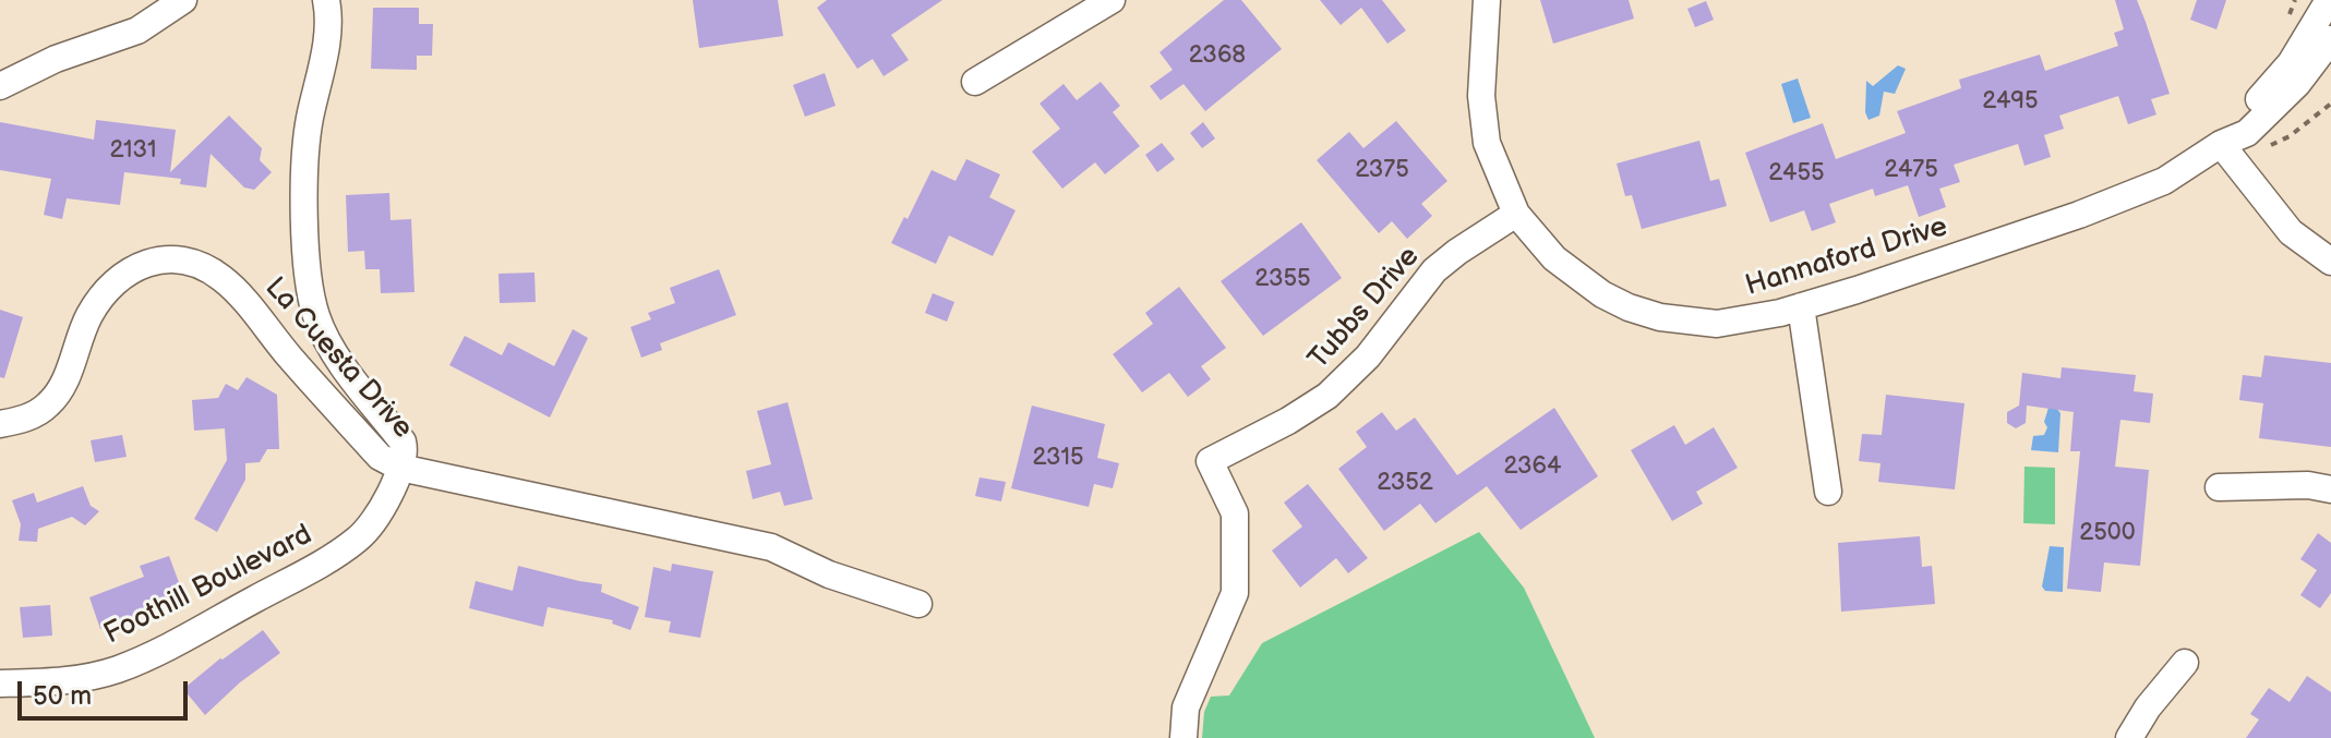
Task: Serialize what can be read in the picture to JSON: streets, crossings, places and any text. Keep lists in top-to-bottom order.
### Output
{
  "streets": {
    "street": [
      "Hannaford Drive",
      "Tubbs Drive",
      "La Cuesta Drive",
      "Foothill Boulevard"
    ]
  },
  "crossings": [
    ["Hannaford Drive", "Tubbs Drive"],
    ["La Cuesta Drive", "Foothill Boulevard"]
  ],
  "house_numbers": [
    "2368",
    "2495",
    "2131",
    "2375",
    "2475",
    "2455",
    "2355",
    "2315",
    "2364",
    "2352",
    "2500"
  ],
  "scale_bar": "50 m"
}
